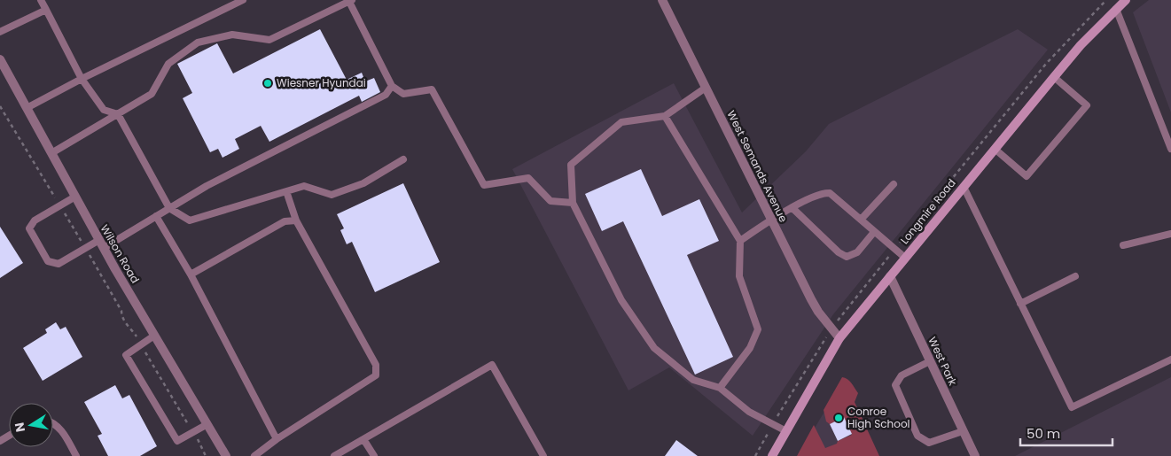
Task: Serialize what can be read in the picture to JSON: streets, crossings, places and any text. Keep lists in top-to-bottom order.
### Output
{
  "streets": {
    "main road": ["Longmire Road"],
    "street": ["West Semands Avenue", "Wilson Road", "West Park"]
  },
  "crossings": [
    ["West Semands Avenue", "Longmire Road"],
    ["Longmire Road", "West Park"]
  ],
  "places": ["Wiesner Hyundai", "Conroe High School"],
  "scale_bar": "50 m",
  "north": "left"
}
